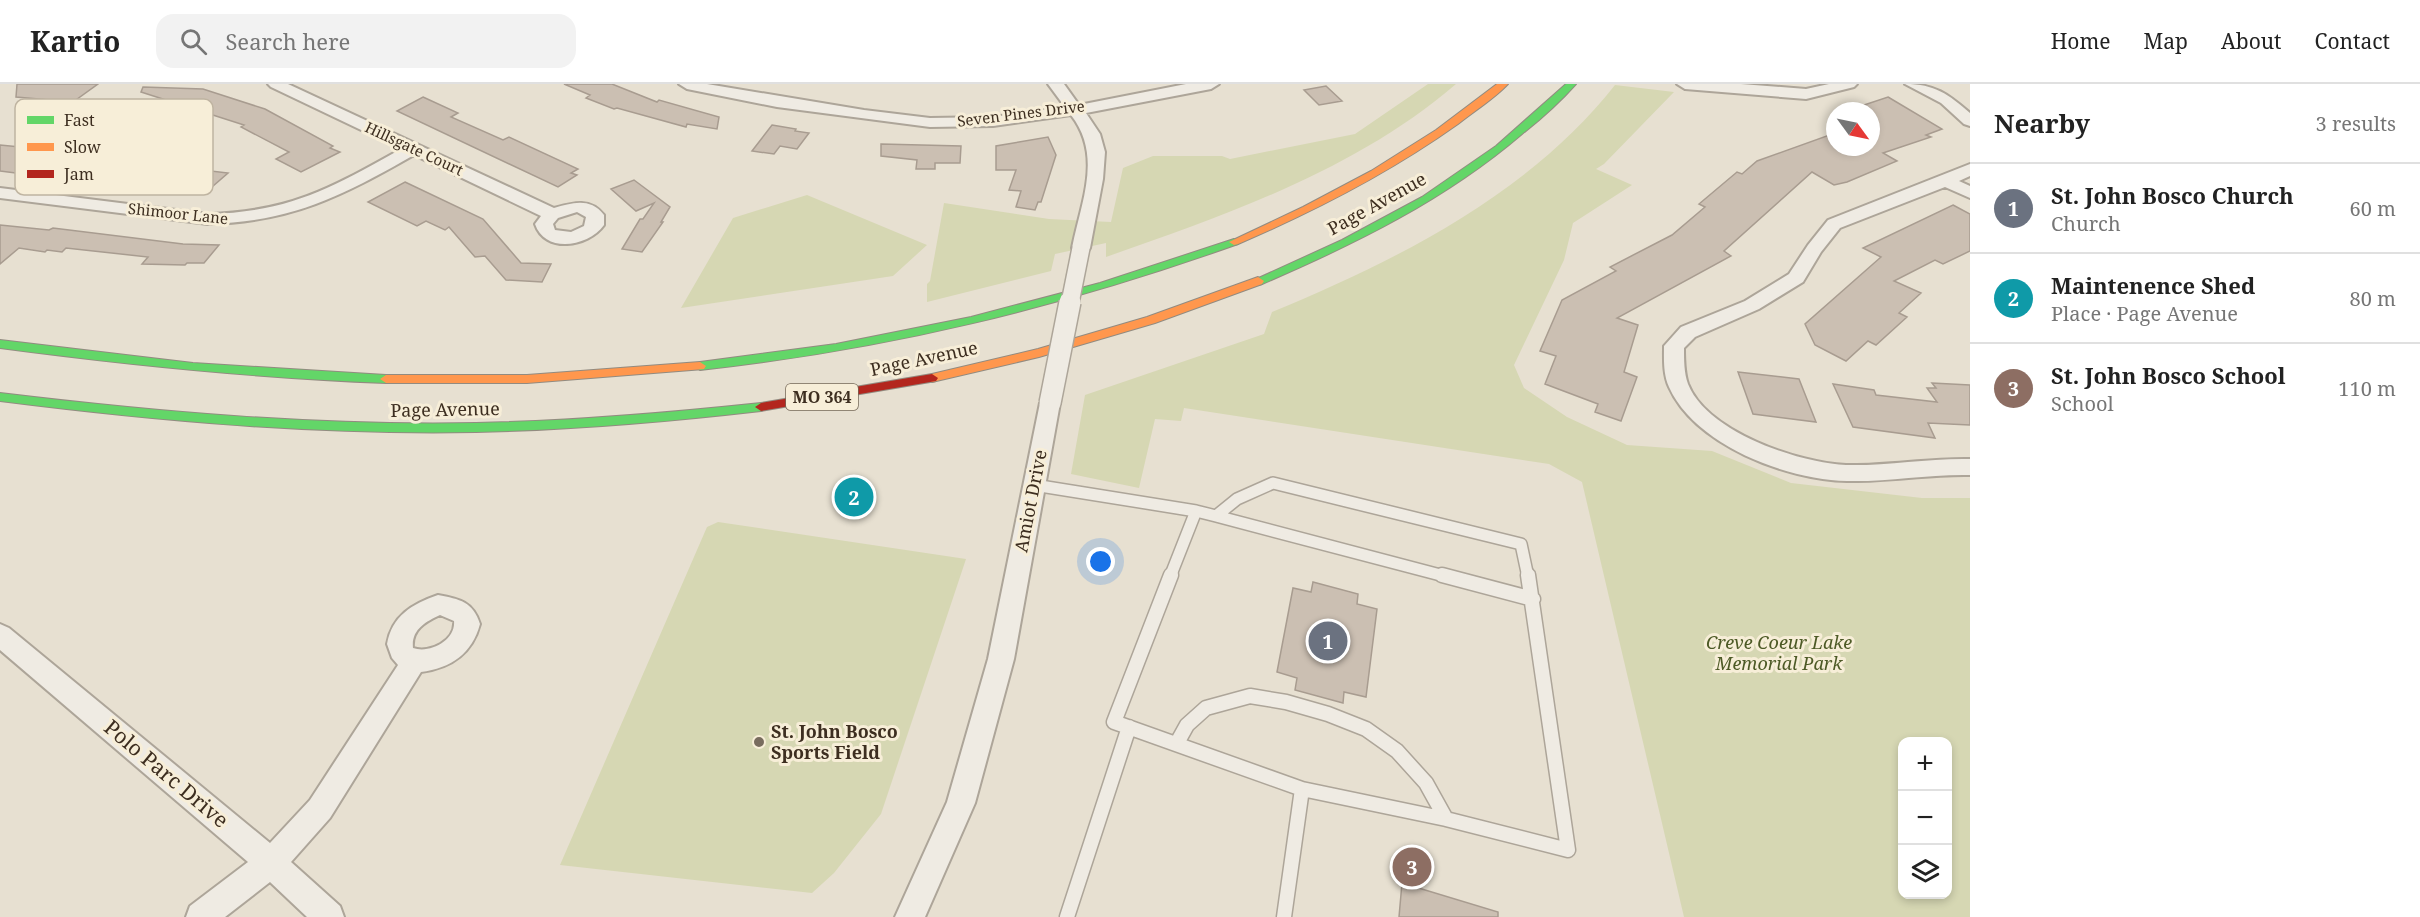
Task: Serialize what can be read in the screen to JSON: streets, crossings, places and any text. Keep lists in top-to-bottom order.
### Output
{
  "streets": {
    "highway": ["Page Avenue", "MO 364"],
    "street": [
      "Seven Pines Drive",
      "Hillsgate Court",
      "Shimoor Lane",
      "Amiot Drive",
      "Polo Parc Drive"
    ]
  },
  "crossings": [
    ["Seven Pines Drive", "Amiot Drive"],
    ["Hillsgate Court", "Shimoor Lane"]
  ],
  "parks": ["Creve Coeur Lake Memorial Park"],
  "places": ["St. John Bosco Sports Field"],
  "legend": ["Fast", "Slow", "Jam"],
  "north": "bottom right",
  "page": {
    "header": "Kartio",
    "search": "Search here",
    "nav": [
      "Home",
      "Map",
      "About",
      "Contact"
    ],
    "heading": ["Nearby", "3 results"],
    "list": [
      {
        "mark": "1",
        "name": "St. John Bosco Church",
        "note": "Church",
        "value": "60 m"
      },
      {
        "mark": "2",
        "name": "Maintenence Shed",
        "note": "Place · Page Avenue",
        "value": "80 m"
      },
      {
        "mark": "3",
        "name": "St. John Bosco School",
        "note": "School",
        "value": "110 m"
      }
    ],
    "pins": ["2", "1", "3"],
    "map_buttons": ["+", "−"]
  }
}
